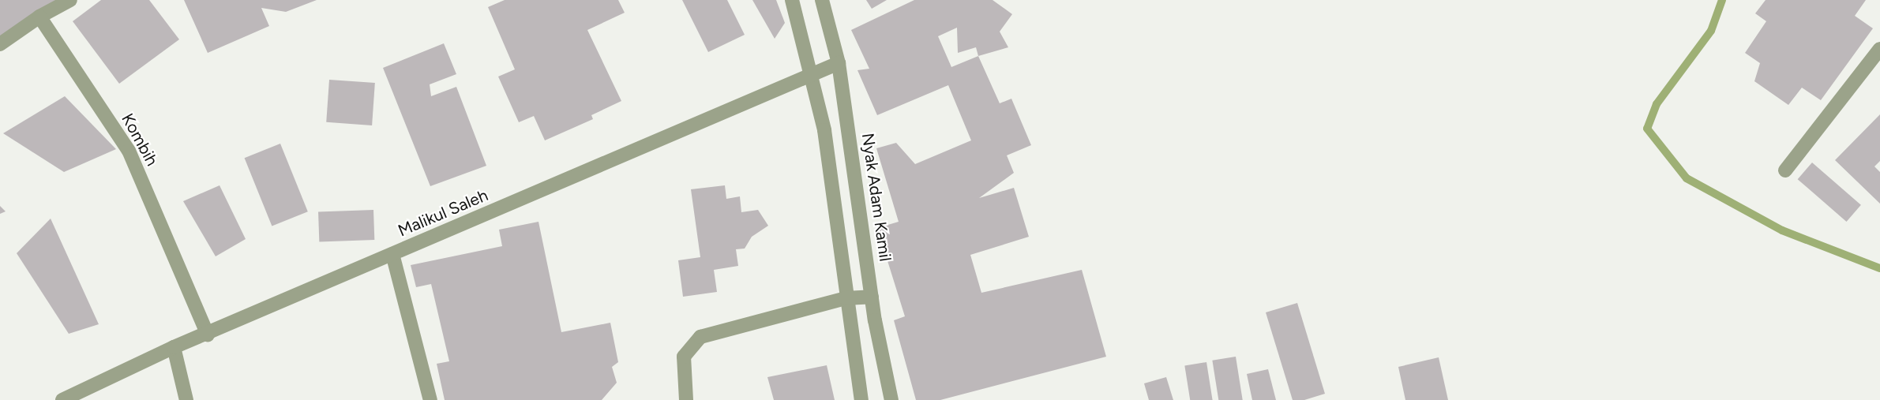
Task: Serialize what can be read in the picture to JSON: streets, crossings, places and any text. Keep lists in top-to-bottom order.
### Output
{
  "streets": {
    "street": ["Kombih", "Nyak Adam Kamil", "Malikul Saleh"]
  },
  "crossings": [
    ["Kombih", "Malikul Saleh"],
    ["Nyak Adam Kamil", "Malikul Saleh"]
  ]
}
